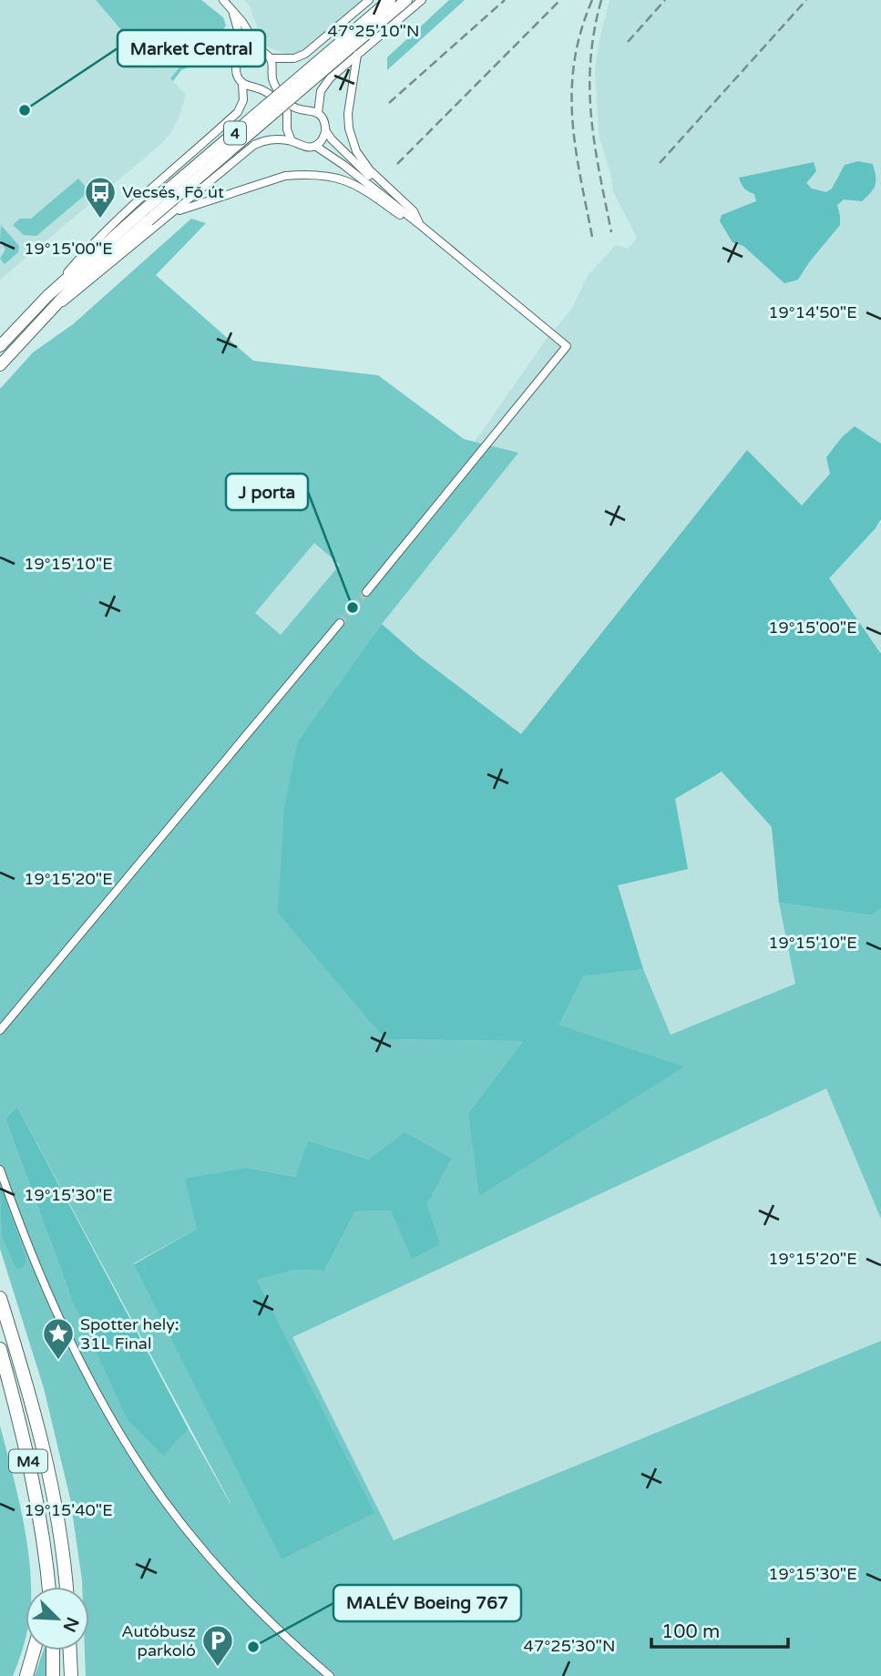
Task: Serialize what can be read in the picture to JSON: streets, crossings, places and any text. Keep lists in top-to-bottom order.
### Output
{
  "streets": {
    "highway": ["M4"],
    "main road": ["4"]
  },
  "places": {
    "other": ["Market Central", "J porta", "MALÉV Boeing 767"],
    "bus stop": ["Vecsés, Fő út"],
    "place": ["Spotter hely: 31L Final"],
    "parking": ["Autóbusz parkoló"]
  },
  "scale_bar": "100 m",
  "north": "bottom right",
  "coordinates": [
    "47°25'10\"N",
    "19°15'00\"E",
    "19°14'50\"E",
    "19°15'10\"E",
    "19°15'20\"E",
    "19°15'30\"E",
    "19°15'40\"E",
    "47°25'30\"N"
  ]
}
